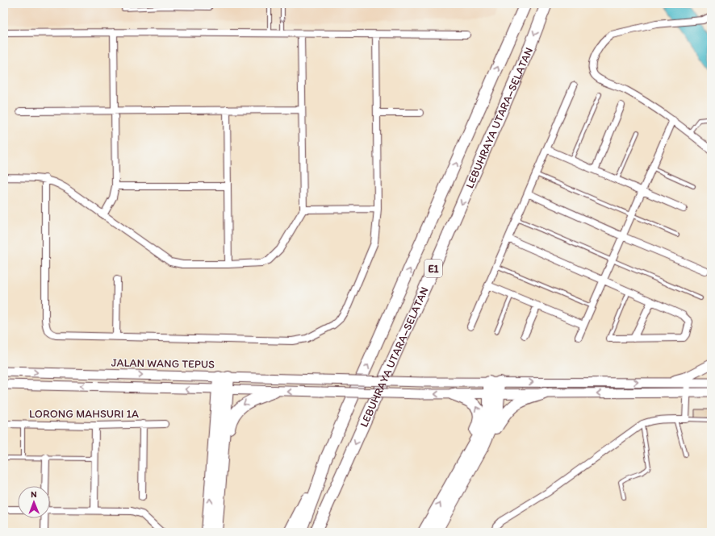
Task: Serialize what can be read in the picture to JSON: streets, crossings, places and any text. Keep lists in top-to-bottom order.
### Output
{
  "streets": {
    "highway": ["LEBUHRAYA UTARA–SELATAN", "E1"],
    "main road": ["JALAN WANG TEPUS"],
    "street": ["LORONG MAHSURI 1A"]
  },
  "north": "top"
}
